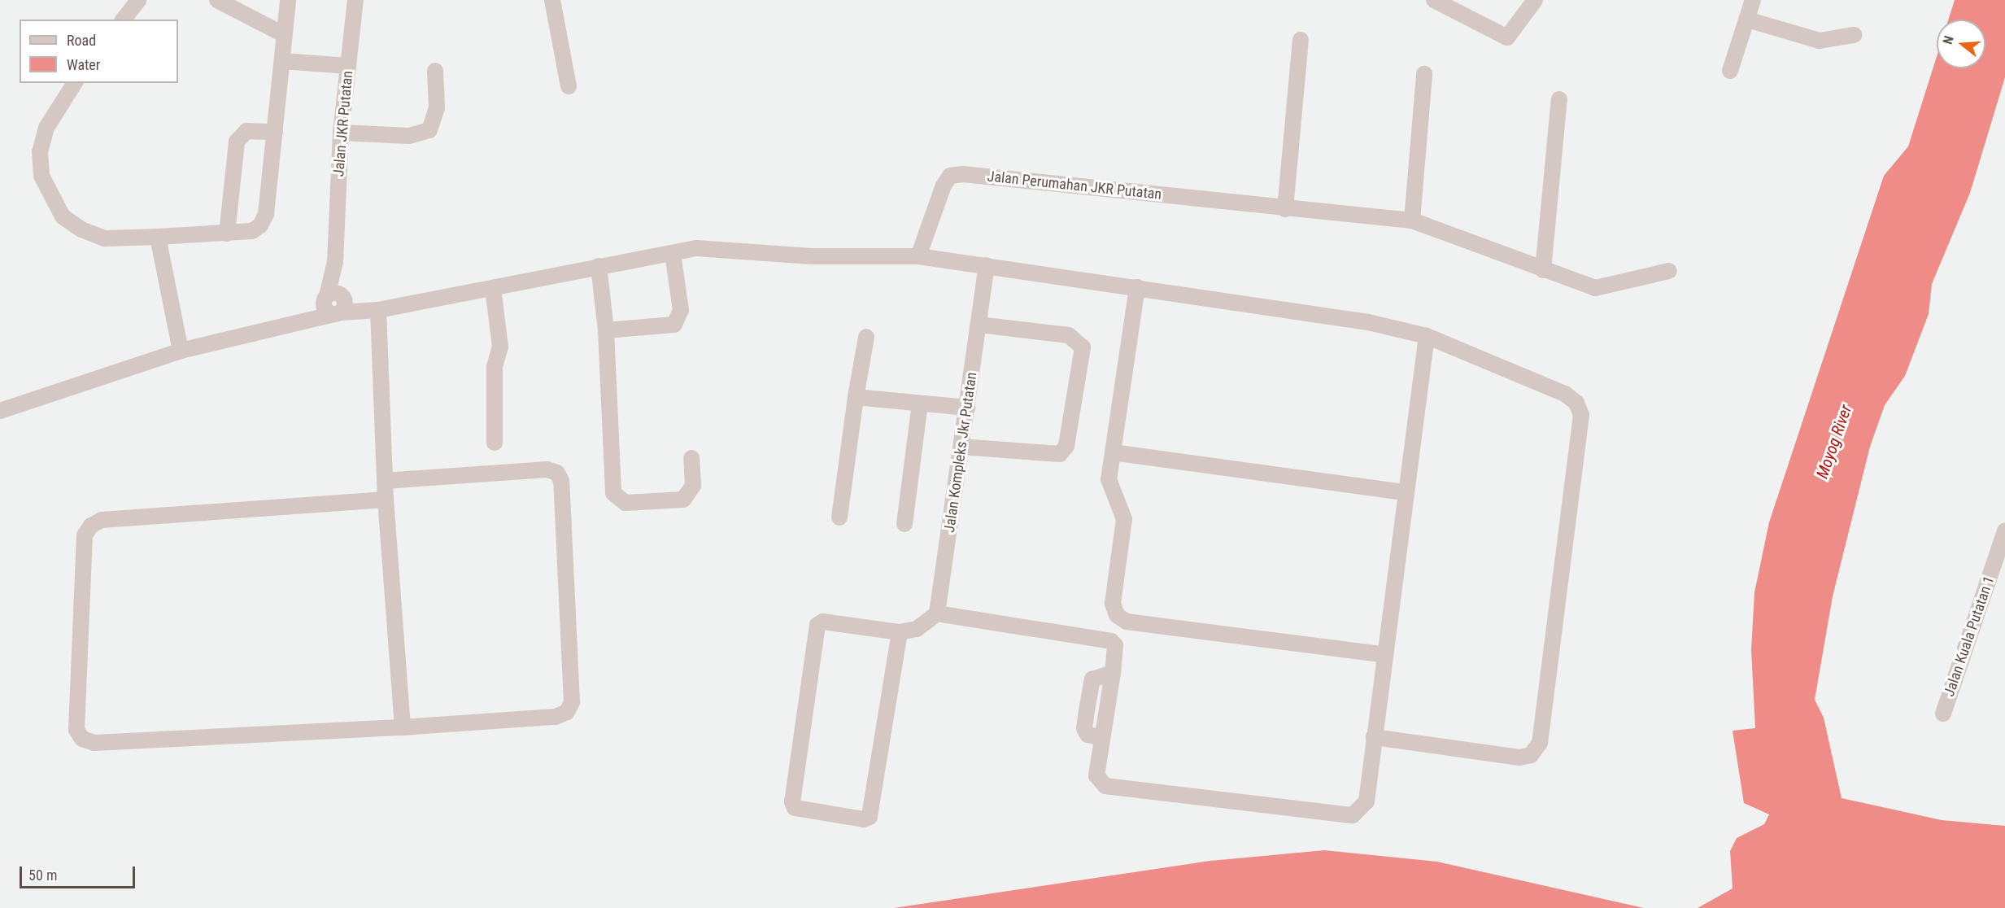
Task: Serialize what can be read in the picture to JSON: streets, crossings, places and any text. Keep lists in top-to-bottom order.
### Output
{
  "streets": {
    "street": [
      "Jalan JKR Putatan",
      "Jalan Perumahan JKR Putatan",
      "Jalan Kompleks Jkr Putatan",
      "Jalan Kuala Putatan 1"
    ]
  },
  "water": ["Moyog River"],
  "legend": ["Road", "Water"],
  "scale_bar": "50 m",
  "north": "left"
}
